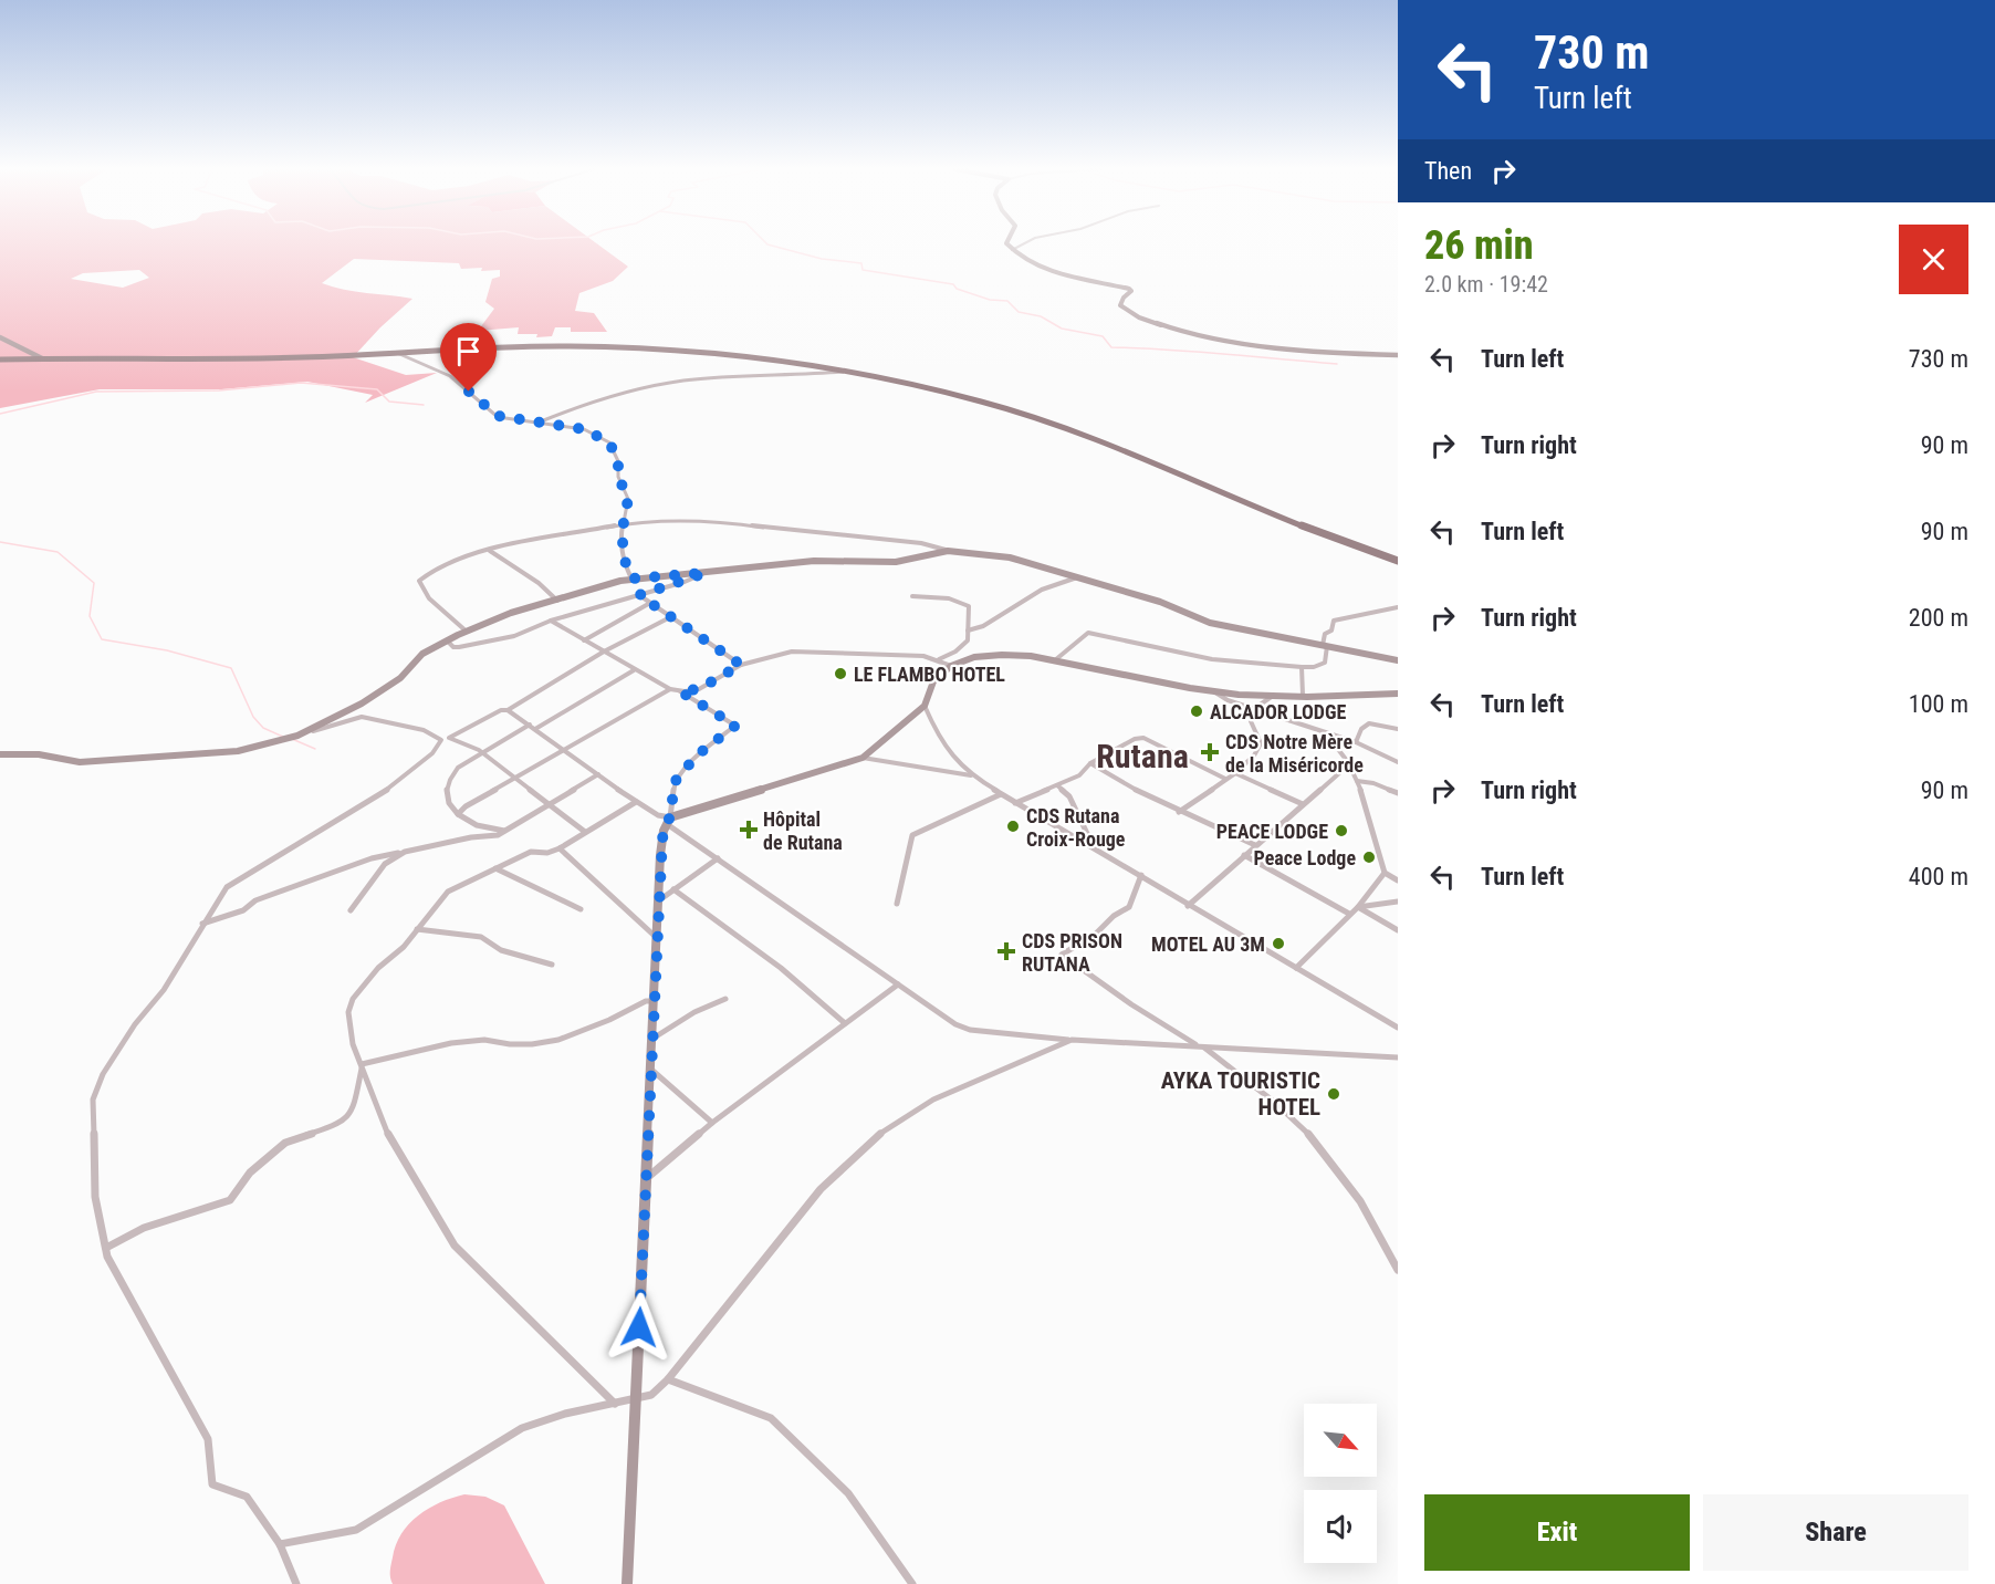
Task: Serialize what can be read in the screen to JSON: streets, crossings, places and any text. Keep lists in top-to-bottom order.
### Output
{
  "districts": ["Rutana"],
  "places": {
    "other": [
      "LE FLAMBO HOTEL",
      "ALCADOR LODGE",
      "CDS Rutana Croix-Rouge",
      "PEACE LODGE",
      "Peace Lodge",
      "MOTEL AU 3M",
      "AYKA TOURISTIC HOTEL"
    ],
    "health": ["CDS Notre Mère de la Miséricorde", "Hôpital de Rutana", "CDS PRISON RUTANA"]
  },
  "north": "bottom right",
  "page": {
    "turn": ["730 m", "Turn left"],
    "then": "Then",
    "heading": ["26 min", "2.0 km · 19:42"],
    "list": [
      {
        "name": "Turn left",
        "value": "730 m"
      },
      {
        "name": "Turn right",
        "value": "90 m"
      },
      {
        "name": "Turn left",
        "value": "90 m"
      },
      {
        "name": "Turn right",
        "value": "200 m"
      },
      {
        "name": "Turn left",
        "value": "100 m"
      },
      {
        "name": "Turn right",
        "value": "90 m"
      },
      {
        "name": "Turn left",
        "value": "400 m"
      }
    ],
    "buttons": ["Exit", "Share"]
  }
}
